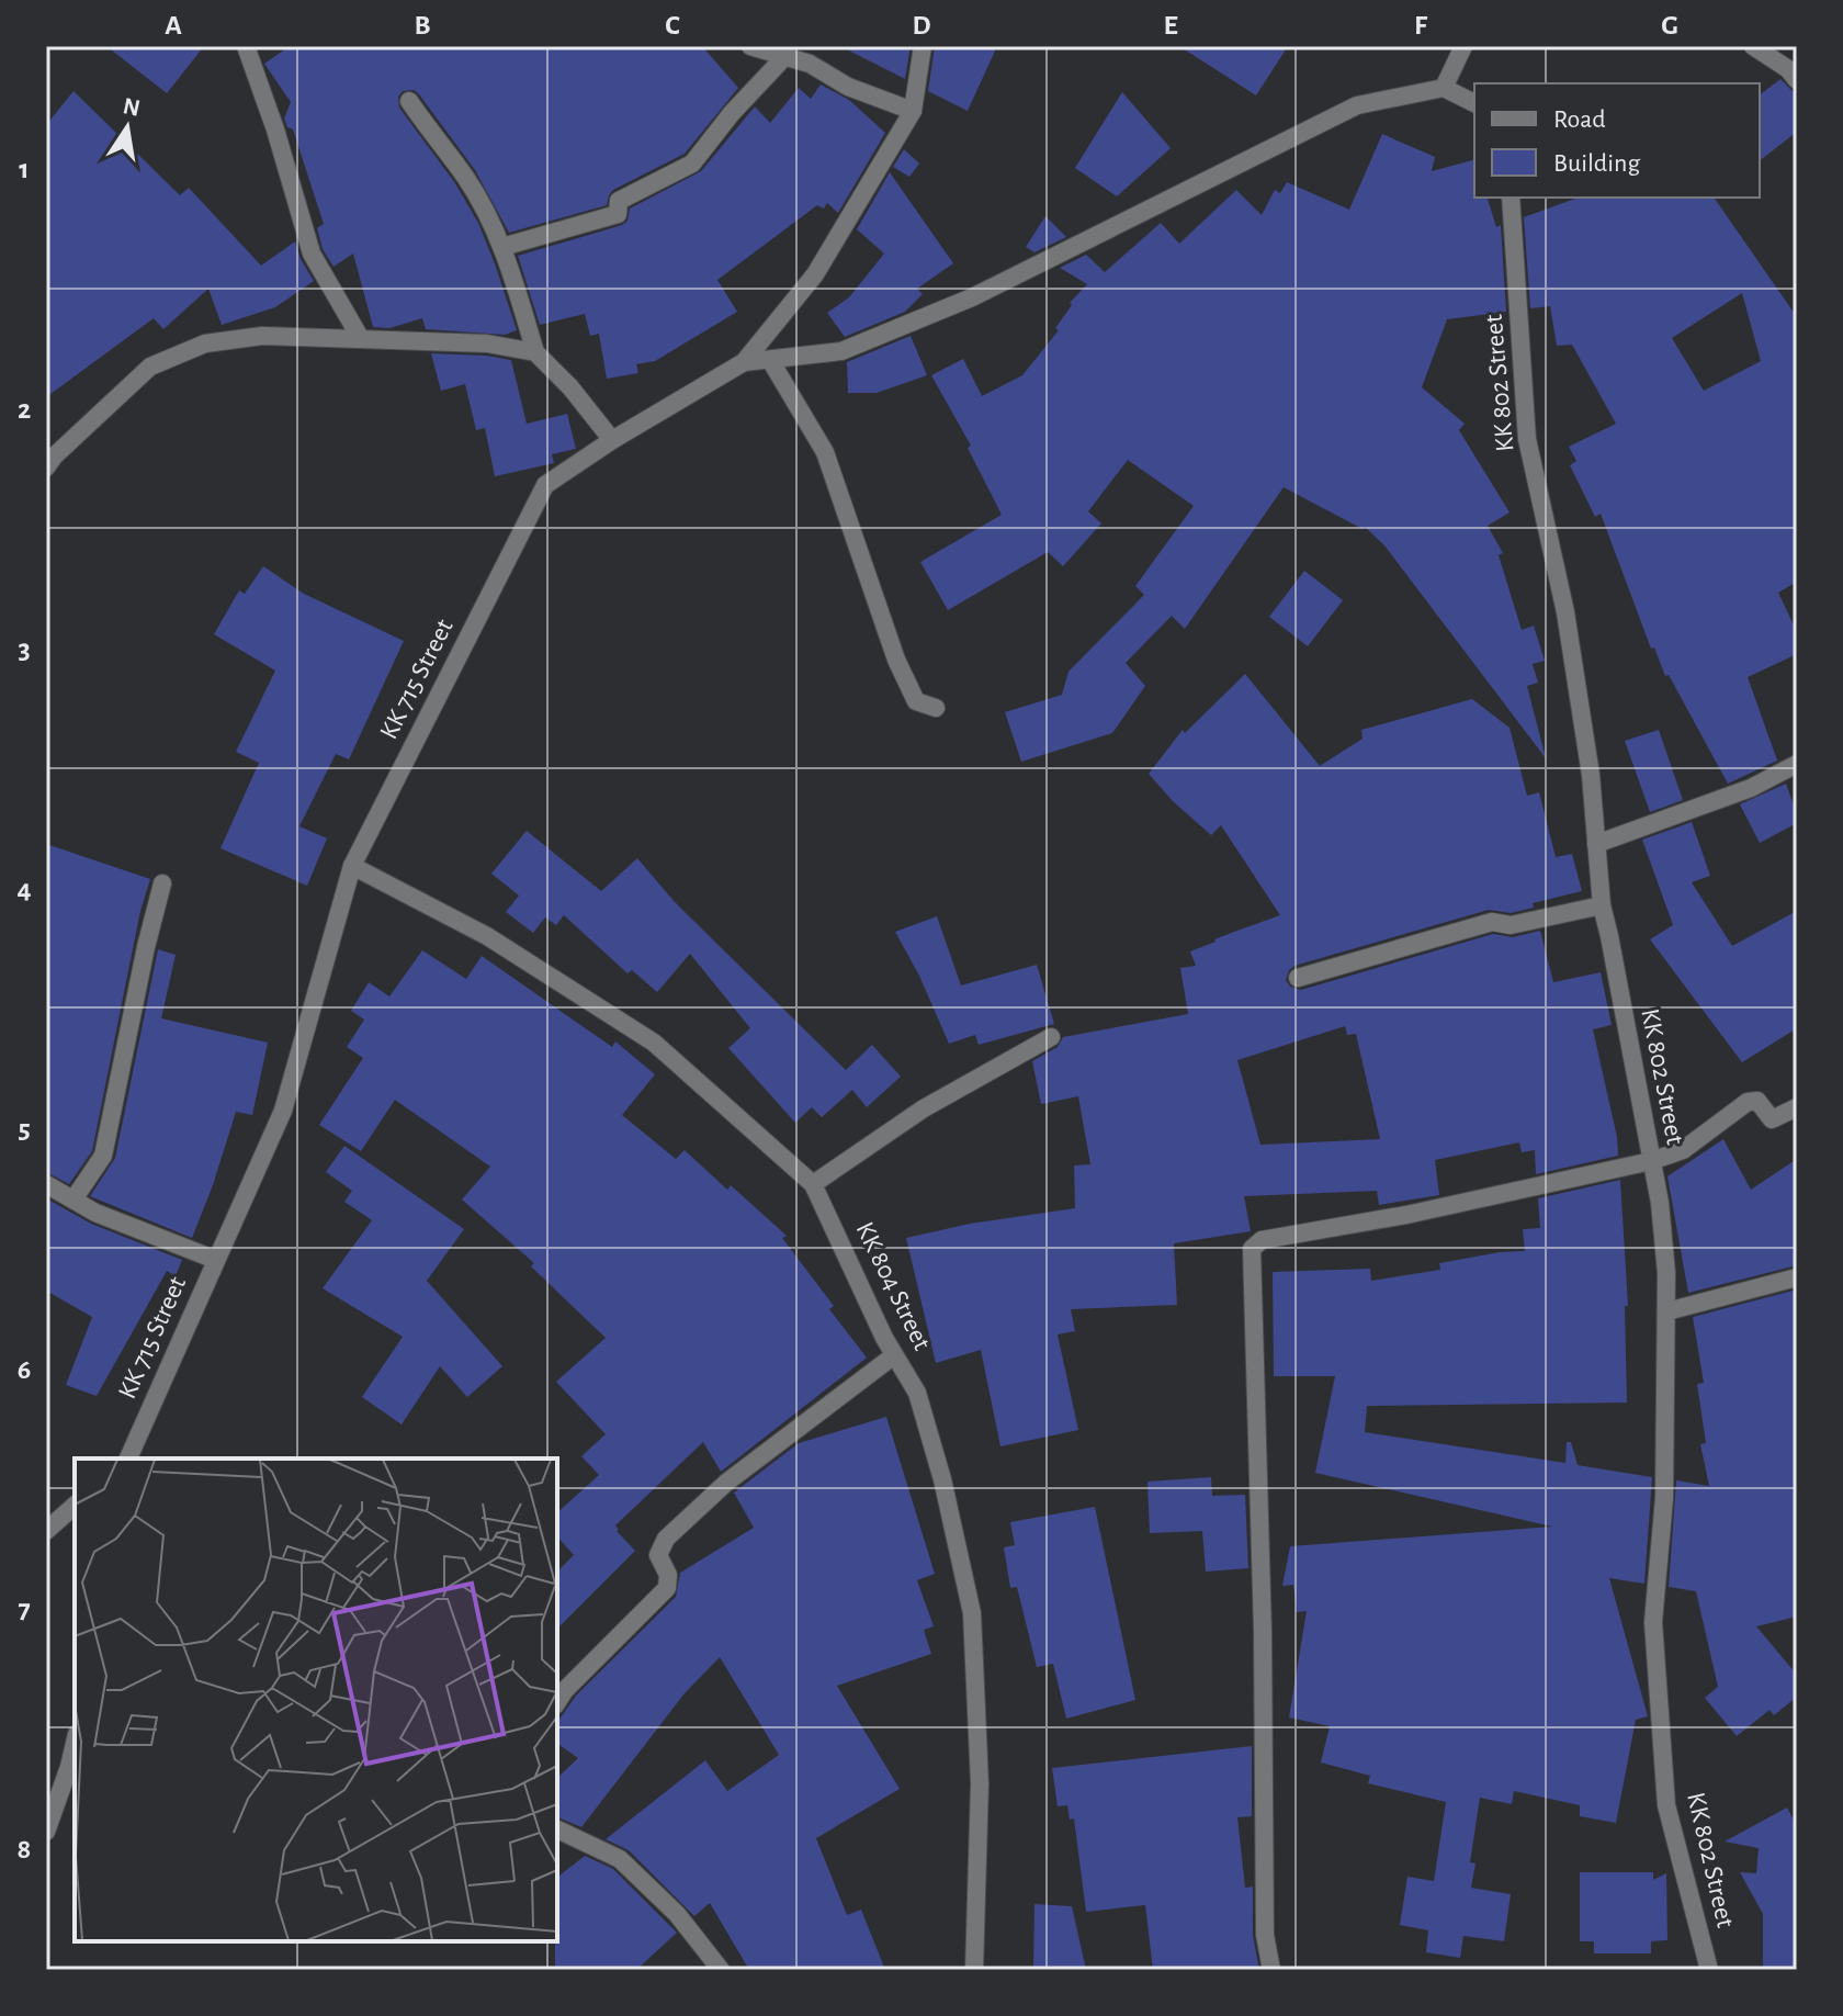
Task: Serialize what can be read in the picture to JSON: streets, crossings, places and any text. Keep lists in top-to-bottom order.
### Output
{
  "streets": {
    "street": ["KK 802 Street", "KK 715 Street", "KK 804 Street"]
  },
  "crossings": [
    ["KK 715 Street", "KK 804 Street"]
  ],
  "legend": ["Road", "Building"],
  "north": "top",
  "grid": {
    "columns": [
      "A",
      "B",
      "C",
      "D",
      "E",
      "F",
      "G"
    ],
    "rows": [
      "1",
      "2",
      "3",
      "4",
      "5",
      "6",
      "7",
      "8"
    ]
  }
}
